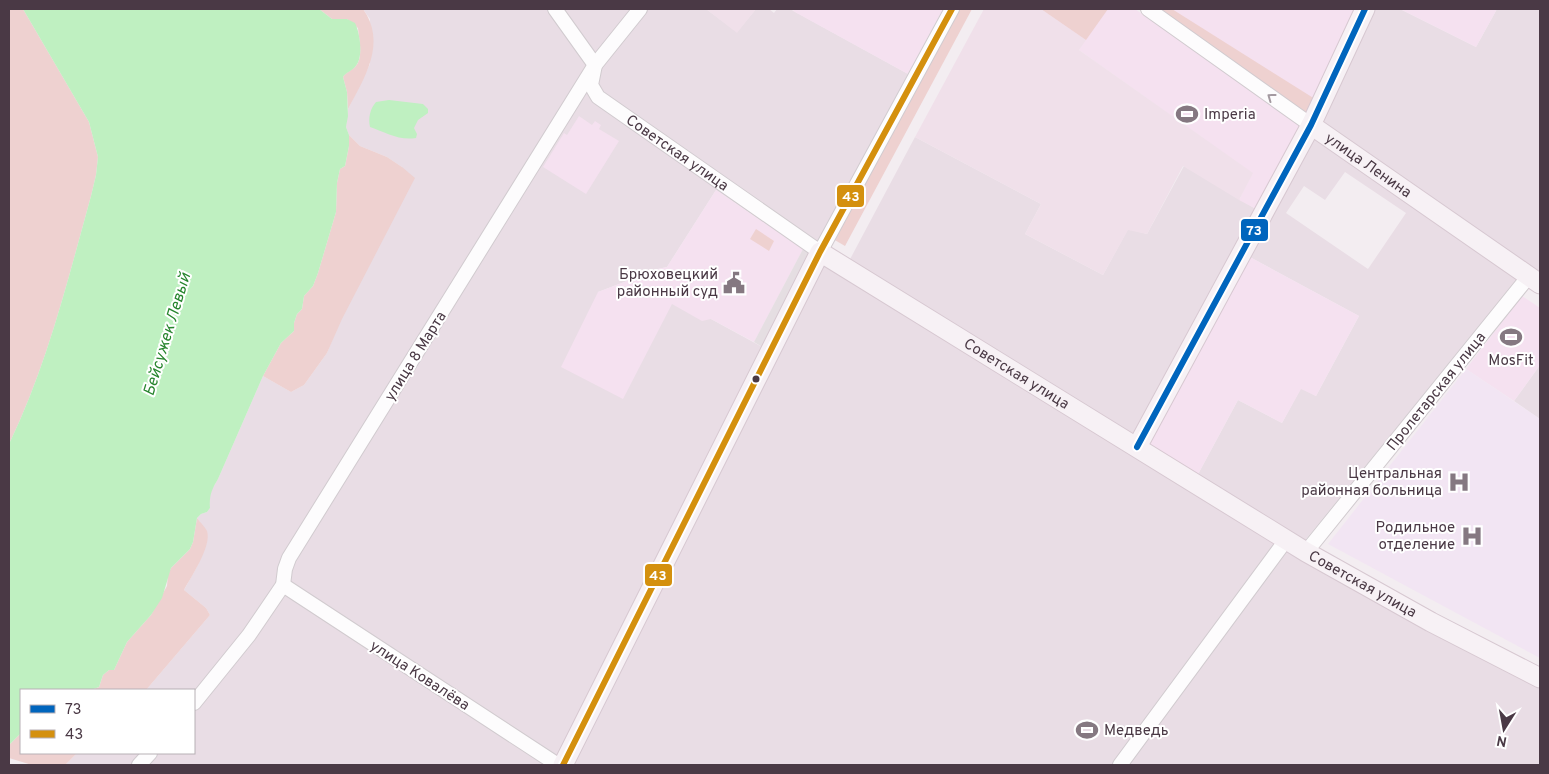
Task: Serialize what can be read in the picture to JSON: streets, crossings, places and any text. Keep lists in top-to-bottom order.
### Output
{
  "streets": {
    "street": [
      "Советская улица",
      "улица Ленина",
      "улица 8 Марта",
      "Пролетарская улица",
      "улица Ковалёва"
    ]
  },
  "crossings": [
    ["Советская улица", "улица 8 Марта"],
    ["Советская улица", "Пролетарская улица"],
    ["улица Ленина", "Пролетарская улица"],
    ["улица 8 Марта", "улица Ковалёва"]
  ],
  "one_way": ["улица Ленина"],
  "water": ["Бейсужек Левый"],
  "places": {
    "sports": ["Imperia", "MosFit", "Медведь"],
    "public building": ["Брюховецкий районный суд"],
    "hospital": ["Центральная районная больница", "Родильное отделение"]
  },
  "lines": ["transit line 73", "transit line 43"],
  "legend": ["73", "43"],
  "north": "bottom"
}
